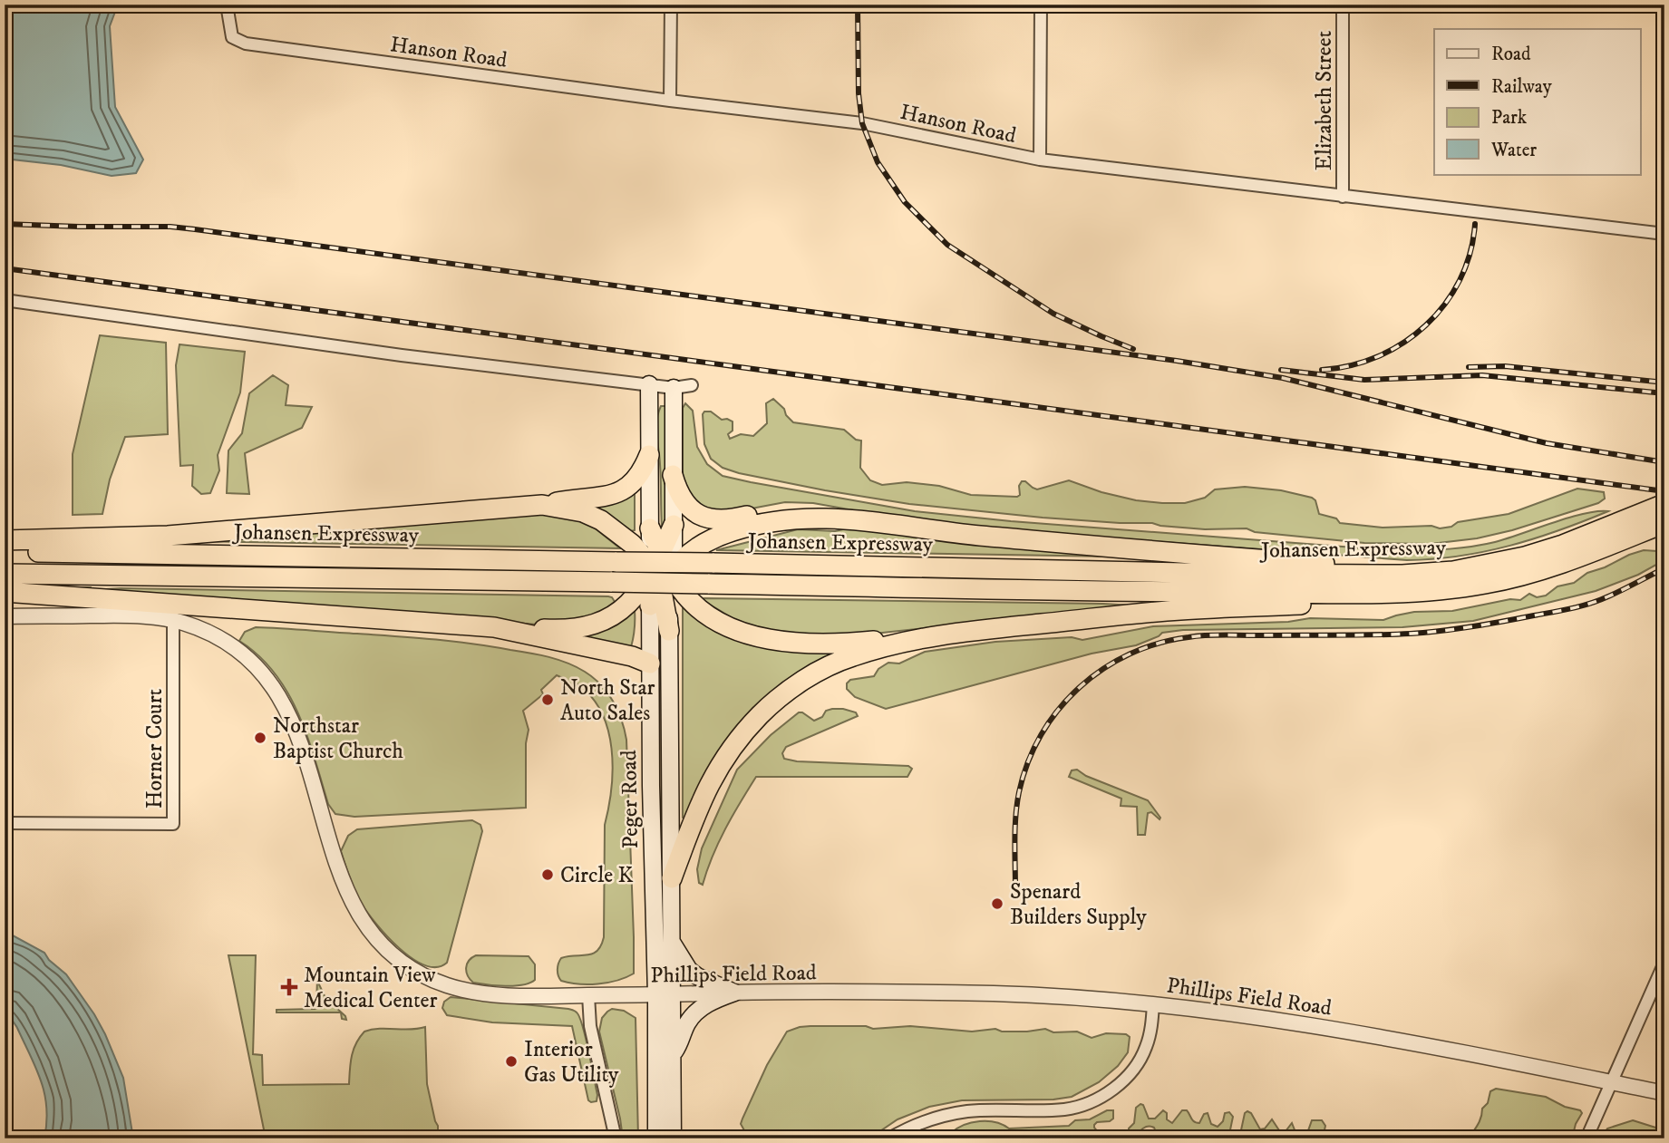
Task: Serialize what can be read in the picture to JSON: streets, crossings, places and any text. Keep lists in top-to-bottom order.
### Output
{
  "streets": {
    "highway": ["Johansen Expressway"],
    "main road": ["Peger Road"],
    "street": [
      "Hanson Road",
      "Elizabeth Street",
      "Horner Court",
      "Phillips Field Road"
    ]
  },
  "crossings": [
    ["Hanson Road", "Elizabeth Street"],
    ["Horner Court", "Phillips Field Road"],
    ["Peger Road", "Phillips Field Road"]
  ],
  "places": {
    "other": [
      "North Star Auto Sales",
      "Northstar Baptist Church",
      "Circle K",
      "Spenard Builders Supply",
      "Interior Gas Utility"
    ],
    "health": ["Mountain View Medical Center"]
  },
  "legend": [
    "Road",
    "Railway",
    "Park",
    "Water"
  ]
}
